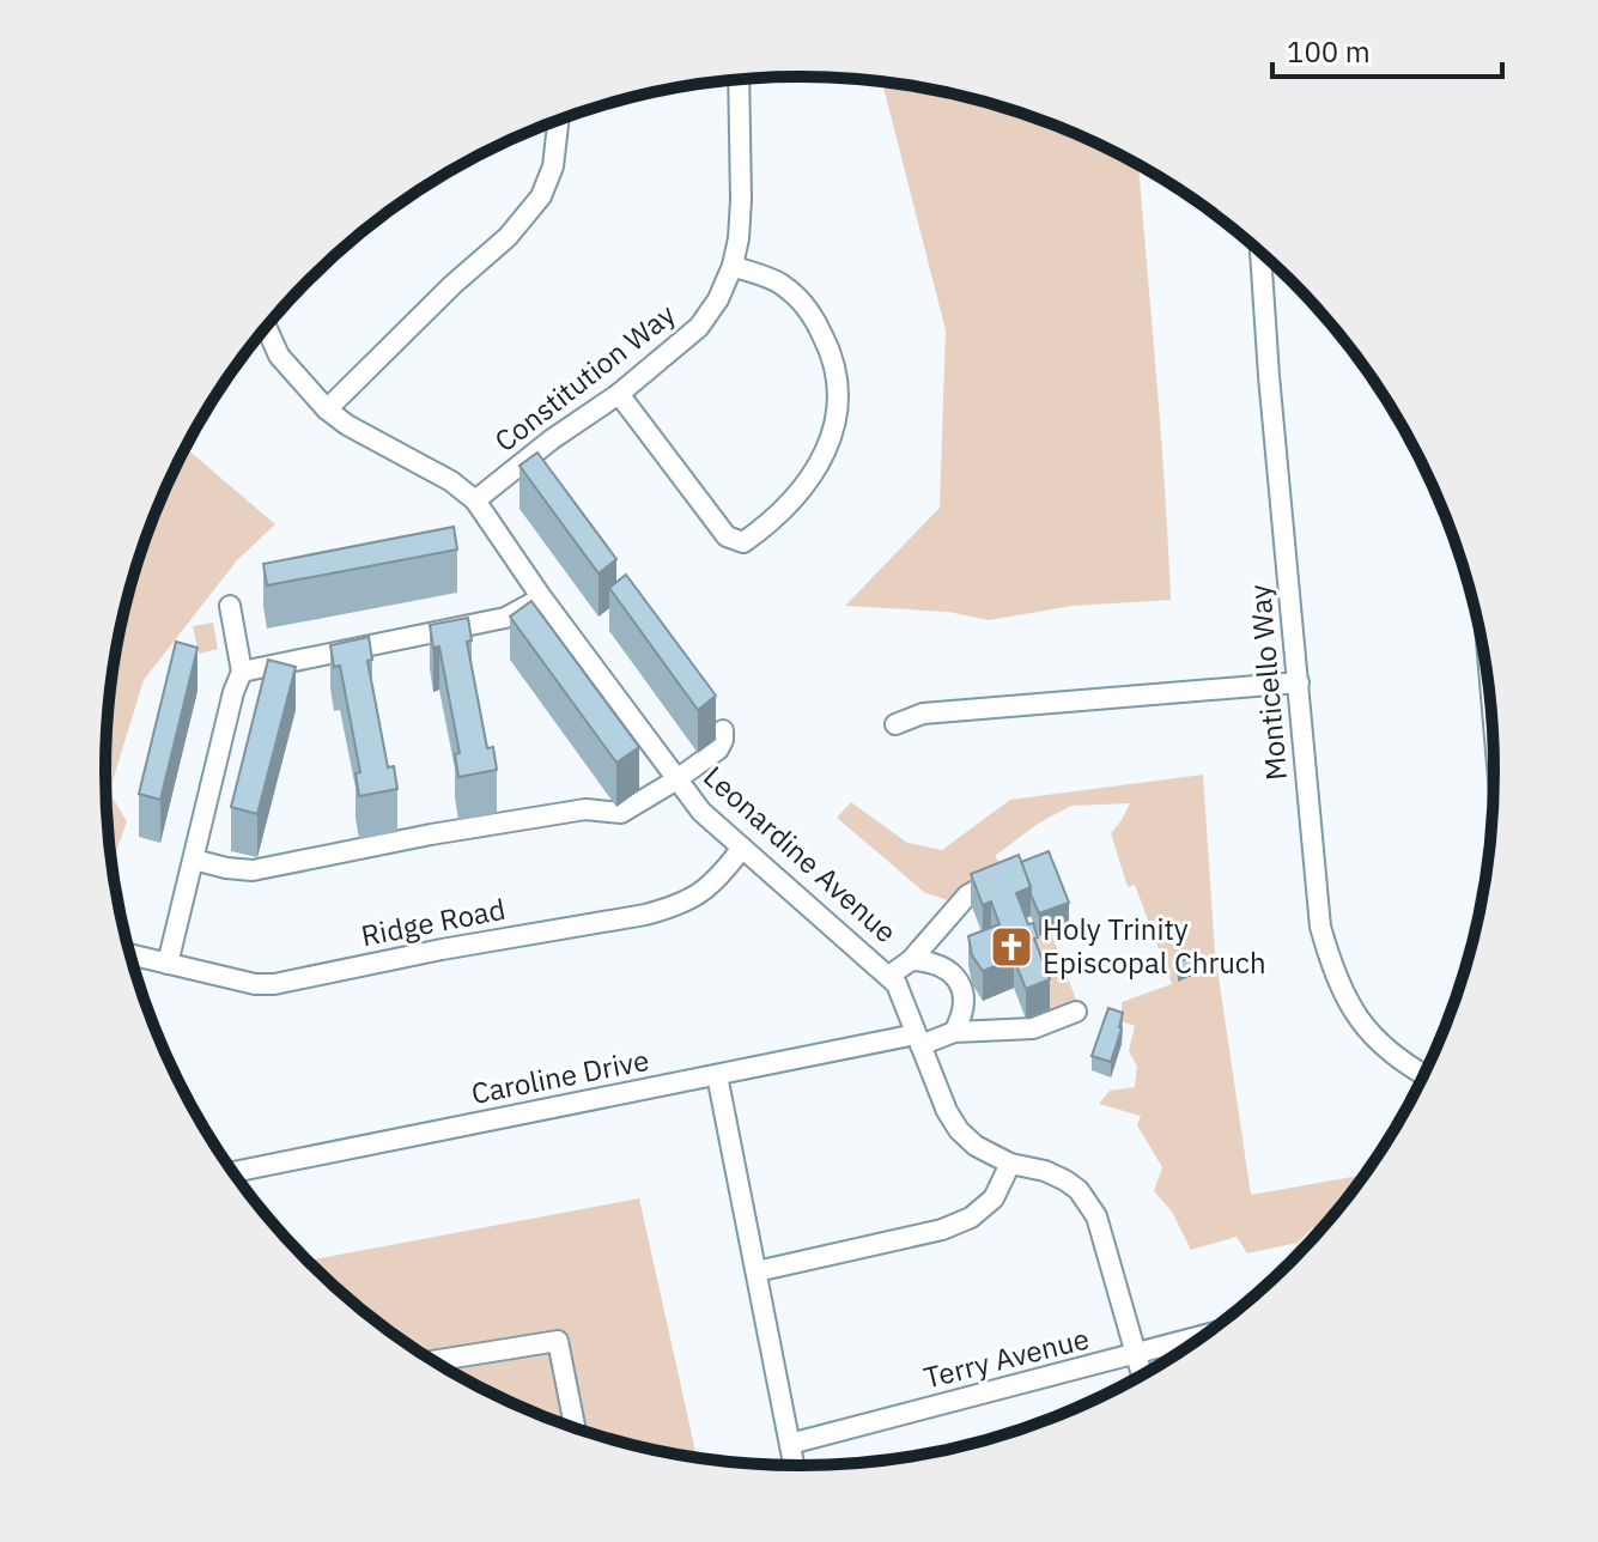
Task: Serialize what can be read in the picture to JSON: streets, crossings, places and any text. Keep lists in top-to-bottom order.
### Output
{
  "streets": {
    "street": [
      "Constitution Way",
      "Monticello Way",
      "Leonardine Avenue",
      "Ridge Road",
      "Caroline Drive",
      "Terry Avenue"
    ]
  },
  "crossings": [
    ["Constitution Way", "Leonardine Avenue"],
    ["Leonardine Avenue", "Ridge Road"],
    ["Leonardine Avenue", "Caroline Drive"],
    ["Leonardine Avenue", "Terry Avenue"]
  ],
  "places": {
    "church": ["Holy Trinity Episcopal Chruch"]
  },
  "scale_bar": "100 m"
}
